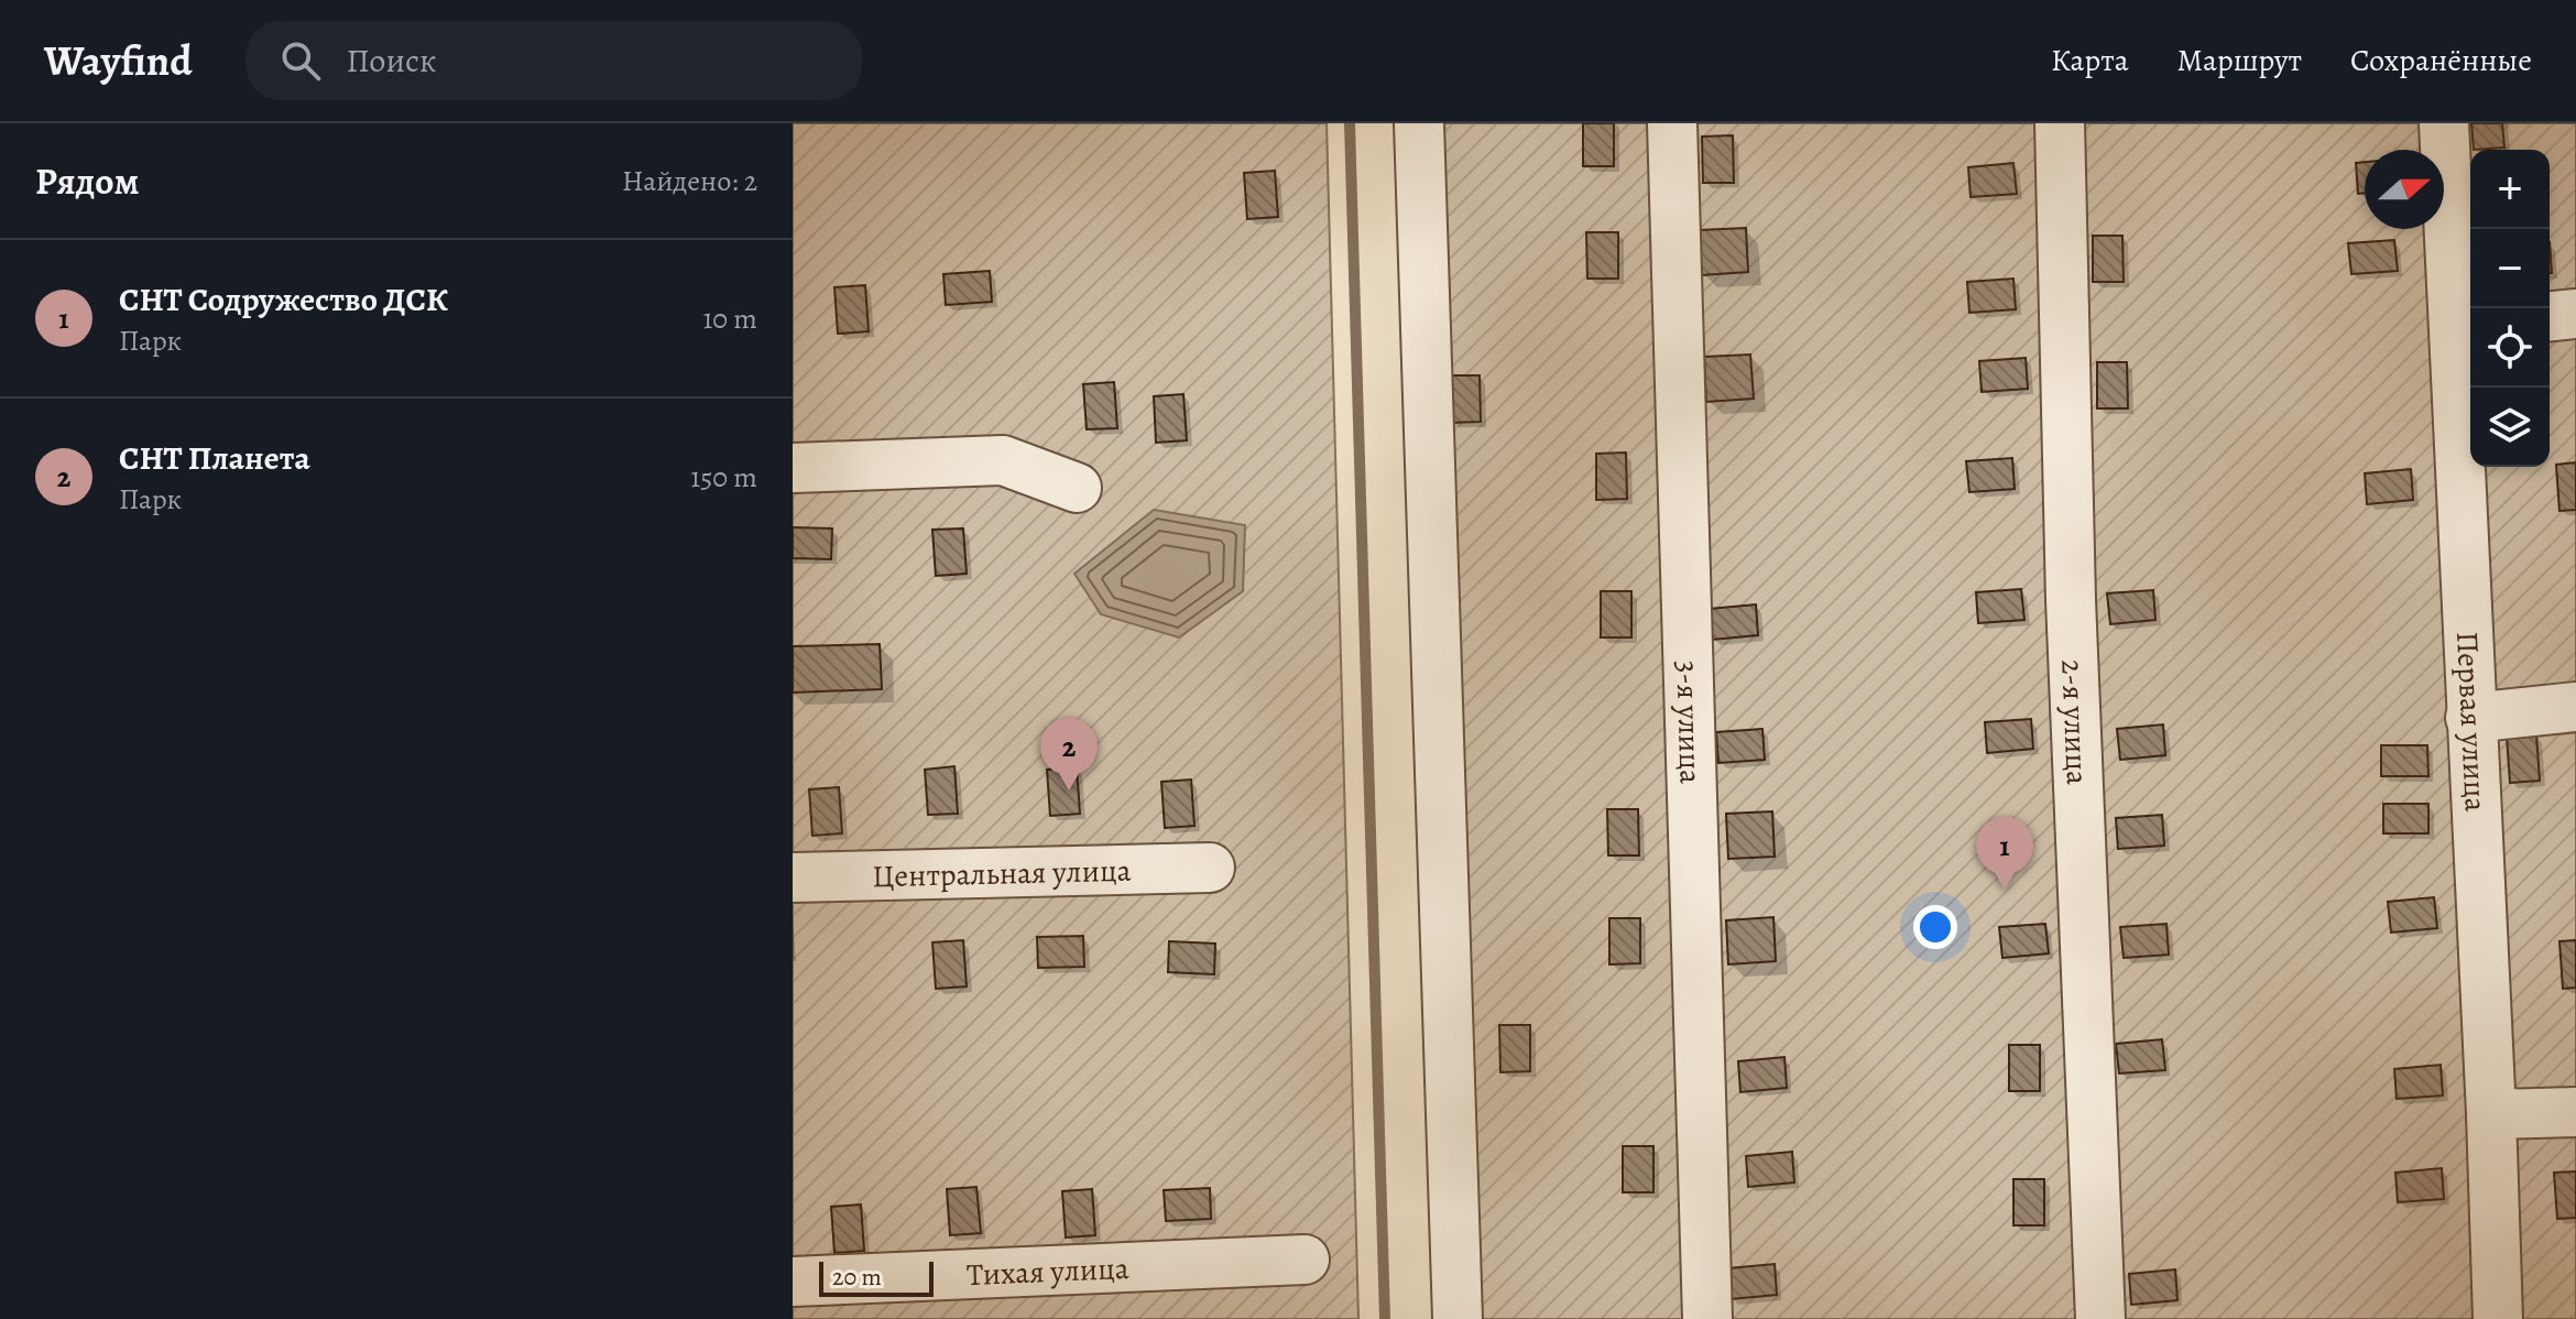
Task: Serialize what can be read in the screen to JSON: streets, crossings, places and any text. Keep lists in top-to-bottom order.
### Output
{
  "streets": {
    "street": [
      "3-я улица",
      "2-я улица",
      "Первая улица",
      "Центральная улица",
      "Тихая улица"
    ]
  },
  "scale_bar": "20 m",
  "north": "right",
  "page": {
    "header": "Wayfind",
    "search": "Поиск",
    "nav": ["Карта", "Маршрут", "Сохранённые"],
    "heading": ["Рядом", "Найдено: 2"],
    "map_buttons": ["+", "−"],
    "list": [
      {
        "mark": "1",
        "name": "СНТ Содружество ДСК",
        "note": "Парк",
        "value": "10 m"
      },
      {
        "mark": "2",
        "name": "СНТ Планета",
        "note": "Парк",
        "value": "150 m"
      }
    ],
    "pins": ["2", "1"],
    "scale": "20 m"
  }
}
